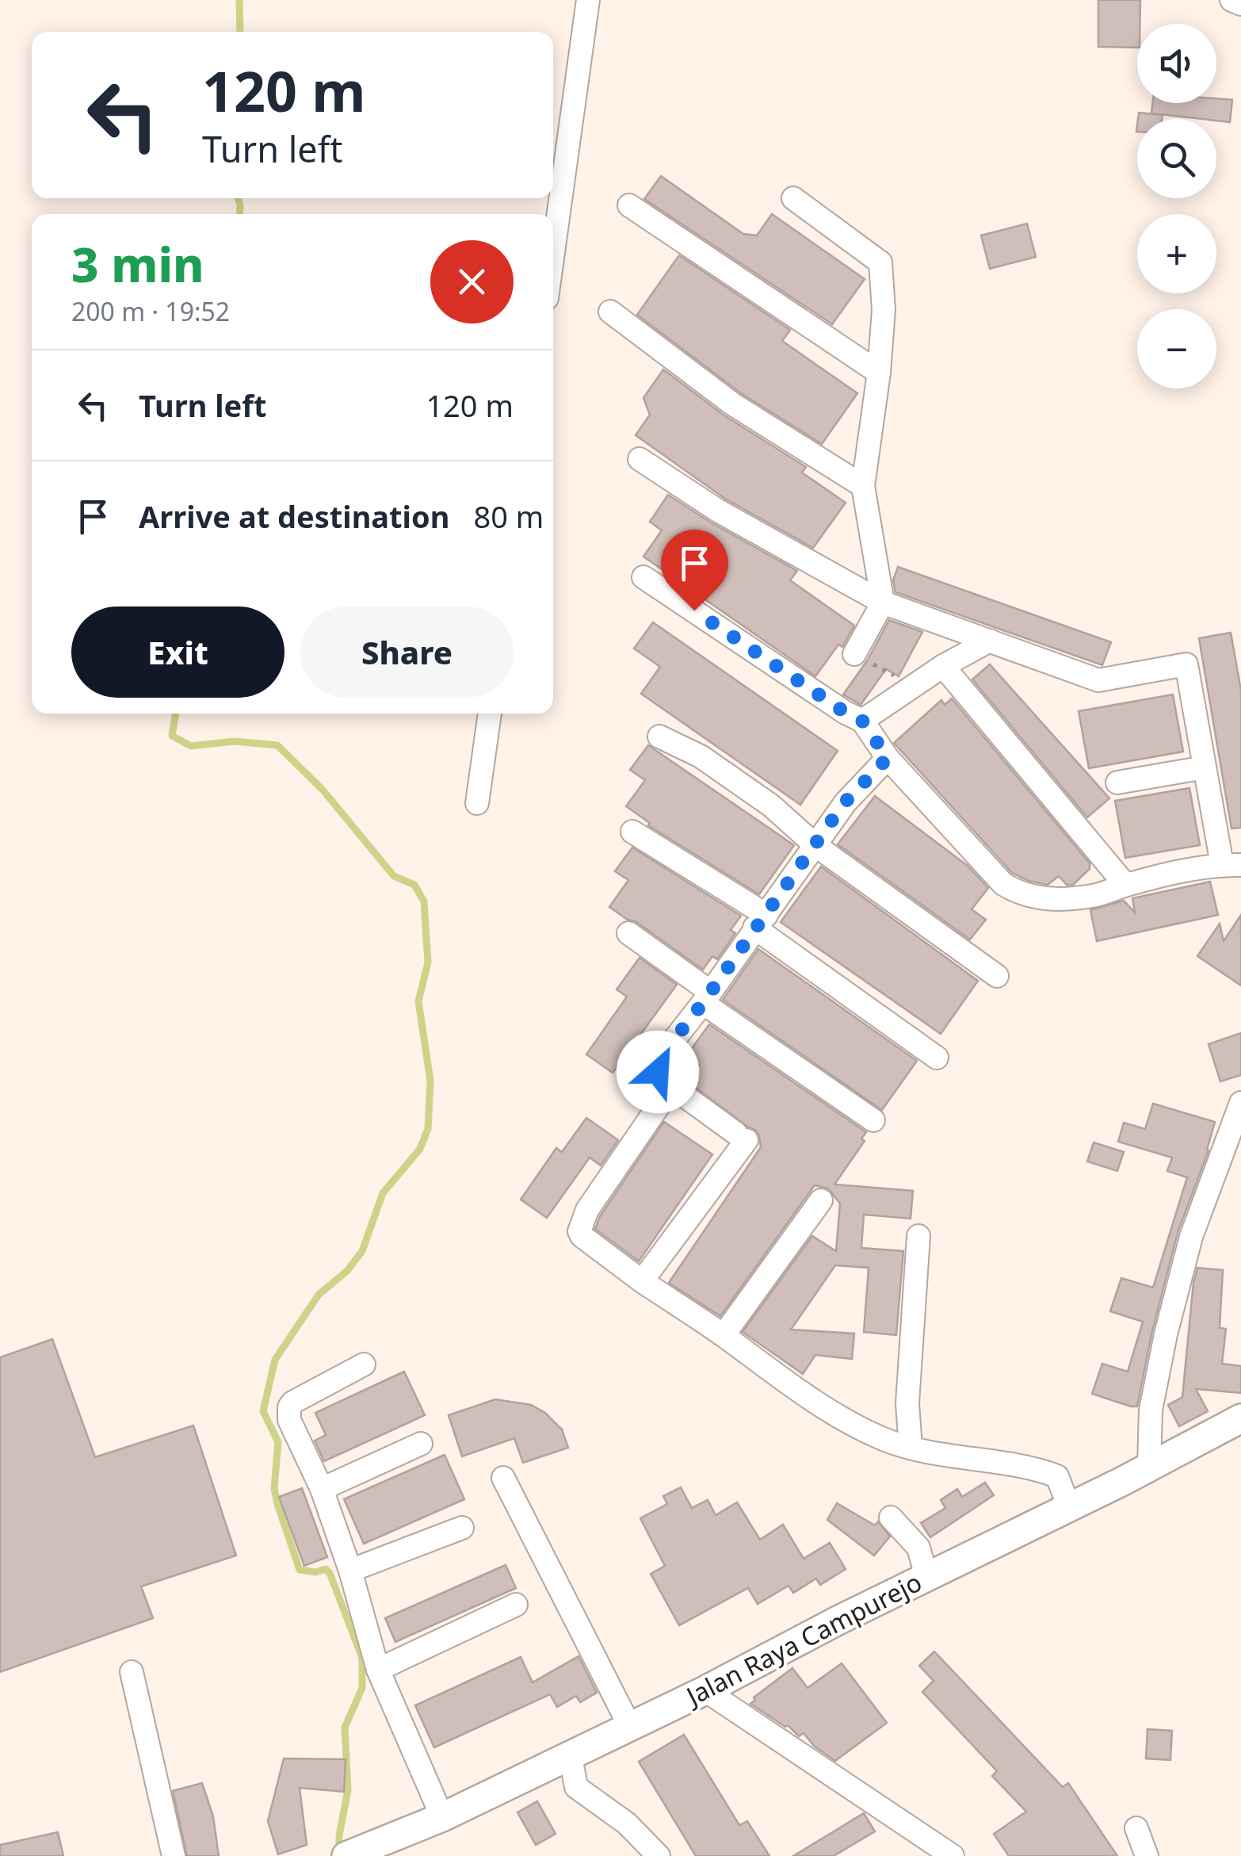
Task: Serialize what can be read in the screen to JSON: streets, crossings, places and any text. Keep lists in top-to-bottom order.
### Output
{
  "streets": {
    "main road": ["Jalan Raya Campurejo"]
  },
  "page": {
    "map_buttons": ["+", "−"],
    "turn": ["120 m", "Turn left"],
    "heading": ["3 min", "200 m · 19:52"],
    "list": [
      {
        "name": "Turn left",
        "value": "120 m"
      },
      {
        "name": "Arrive at destination",
        "value": "80 m"
      }
    ],
    "buttons": ["Exit", "Share"]
  }
}
